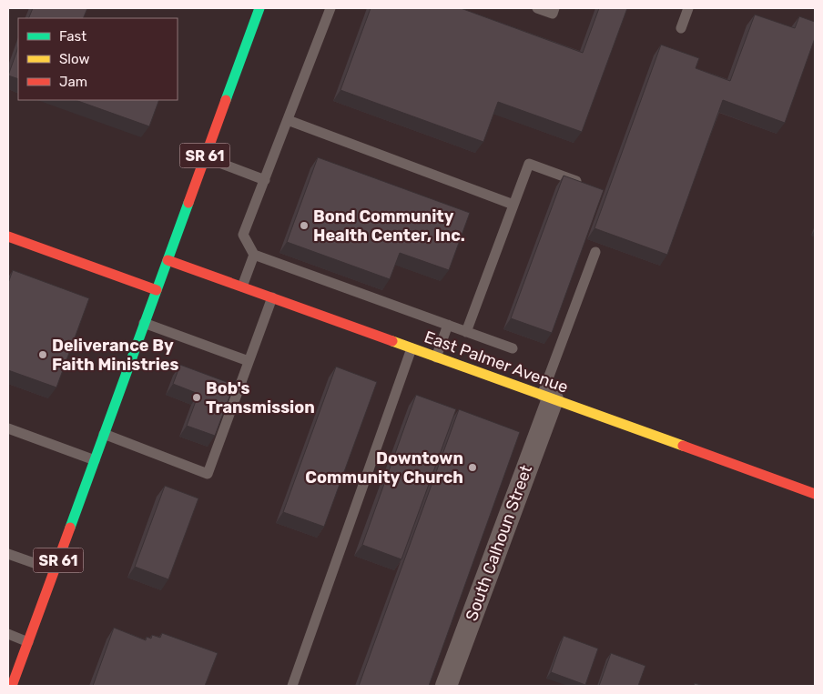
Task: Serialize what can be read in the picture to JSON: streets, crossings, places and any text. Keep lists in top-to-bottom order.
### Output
{
  "streets": {
    "street": ["SR 61", "East Palmer Avenue", "South Calhoun Street"]
  },
  "crossings": [
    ["SR 61", "East Palmer Avenue"],
    ["East Palmer Avenue", "South Calhoun Street"]
  ],
  "places": [
    "Bond Community Health Center, Inc.",
    "Deliverance By Faith Ministries",
    "Bob's Transmission",
    "Downtown Community Church"
  ],
  "legend": ["Fast", "Slow", "Jam"]
}
